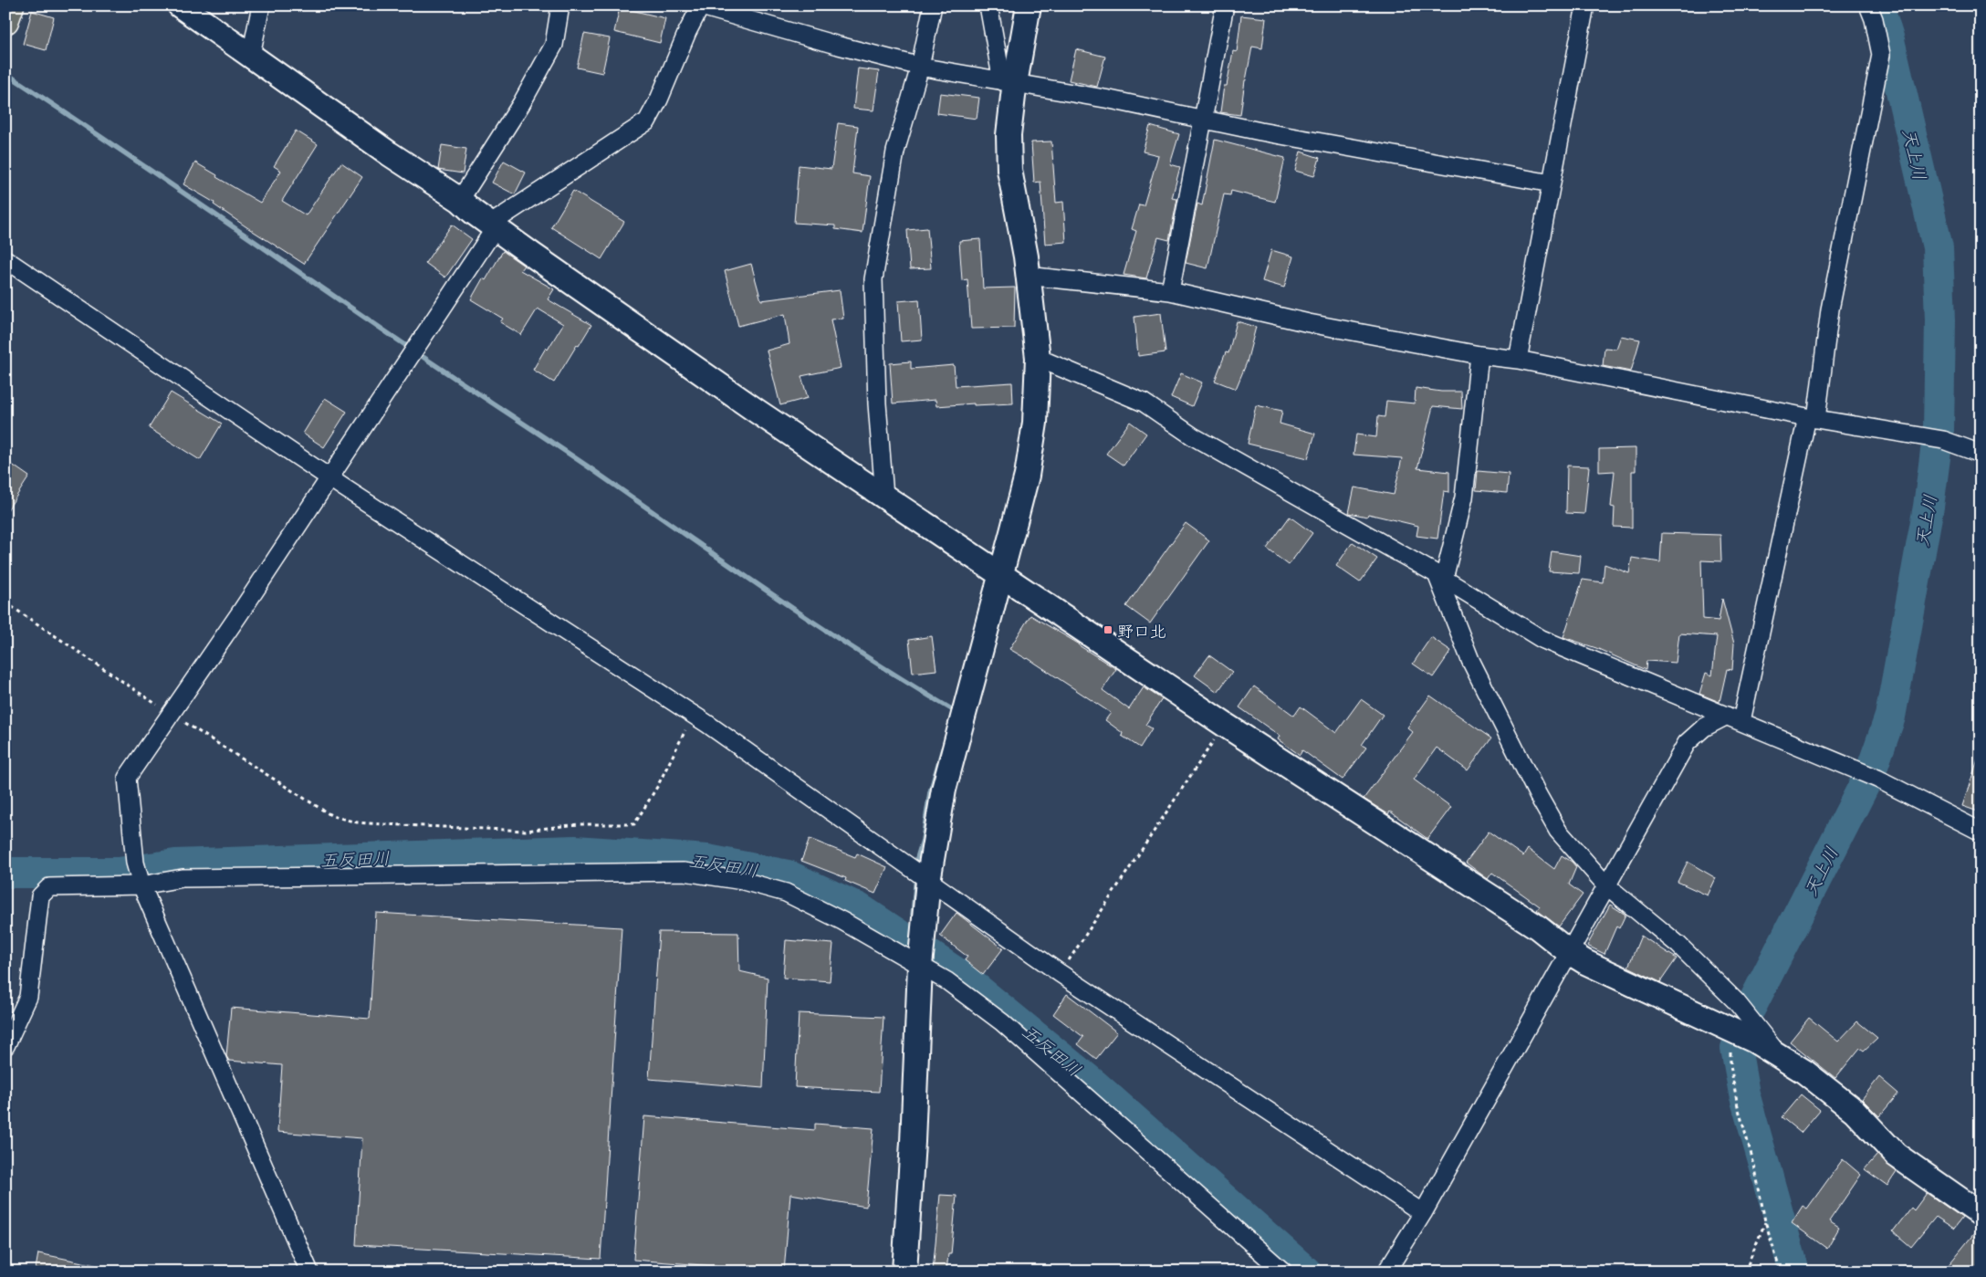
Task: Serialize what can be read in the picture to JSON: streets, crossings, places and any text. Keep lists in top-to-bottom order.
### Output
{
  "water": ["天上川", "五反田川"],
  "places": {
    "transit": ["野口北"]
  }
}
